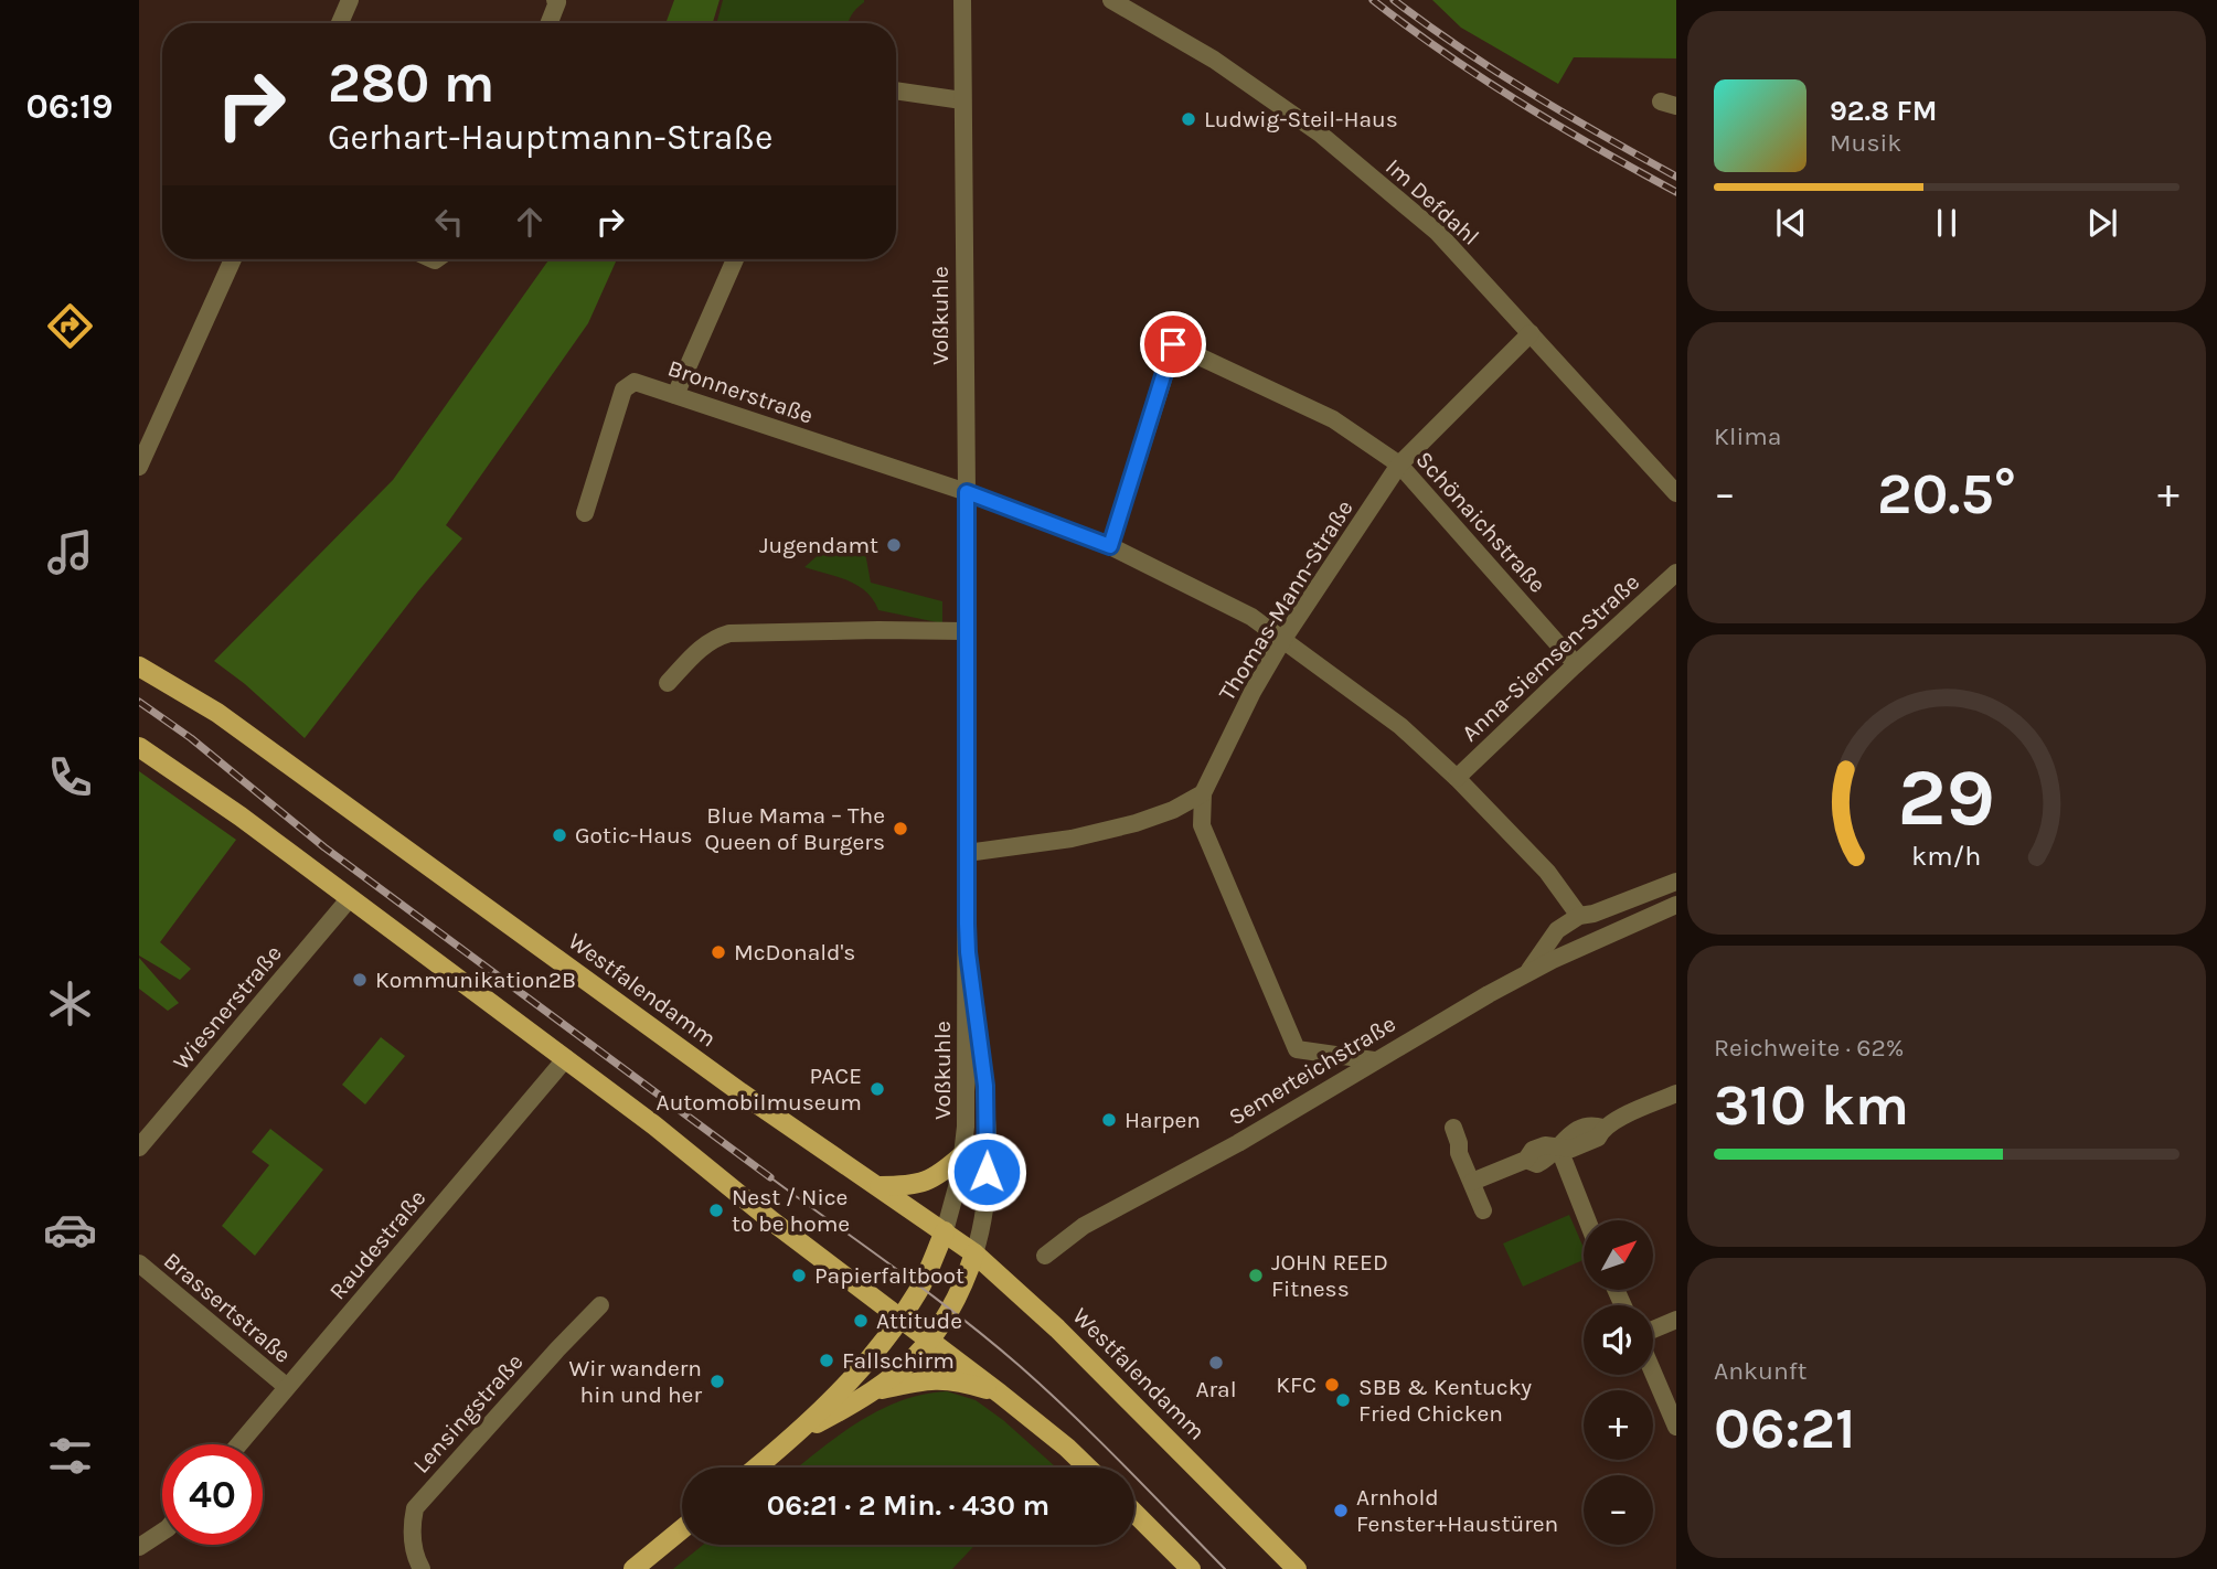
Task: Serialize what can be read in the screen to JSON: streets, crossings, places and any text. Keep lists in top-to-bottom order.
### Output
{
  "streets": {
    "main road": ["Westfalendamm"],
    "street": [
      "Im Defdahl",
      "Voßkuhle",
      "Bronnerstraße",
      "Schönaichstraße",
      "Thomas-Mann-Straße",
      "Anna-Siemsen-Straße",
      "Wiesnerstraße",
      "Semerteichstraße",
      "Raudestraße",
      "Brassertstraße",
      "Lensingstraße"
    ]
  },
  "crossings": [
    ["Im Defdahl", "Thomas-Mann-Straße"],
    ["Voßkuhle", "Bronnerstraße"],
    ["Voßkuhle", "Westfalendamm"],
    ["Bronnerstraße", "Thomas-Mann-Straße"],
    ["Bronnerstraße", "Anna-Siemsen-Straße"],
    ["Bronnerstraße", "Semerteichstraße"],
    ["Schönaichstraße", "Thomas-Mann-Straße"],
    ["Schönaichstraße", "Anna-Siemsen-Straße"],
    ["Raudestraße", "Brassertstraße"]
  ],
  "places": [
    "Ludwig-Steil-Haus",
    "Jugendamt",
    "Blue Mama – The Queen of Burgers",
    "Gotic-Haus",
    "McDonald's",
    "Kommunikation2B",
    "PACE Automobilmuseum",
    "Harpen",
    "Nest / Nice to be home",
    "Papierfaltboot",
    "JOHN REED Fitness",
    "Attitude",
    "Fallschirm",
    "Aral",
    "Wir wandern hin und her",
    "KFC",
    "SBB & Kentucky Fried Chicken",
    "Arnhold Fenster+Haustüren"
  ],
  "north": "top right",
  "page": {
    "tabs": "06:19",
    "turn": ["280 m", "Gerhart-Hauptmann-Straße"],
    "song": ["92.8 FM", "Musik"],
    "tile": [
      "Klima",
      ["Reichweite · 62%", "310 km"],
      ["Ankunft", "06:21"]
    ],
    "heat": ["−", "20.5°", "+"],
    "map_buttons": ["+", "−"],
    "limit": "40",
    "trip": "06:21 · 2 Min. · 430 m",
    "gauge": ["29", "km/h"]
  }
}
